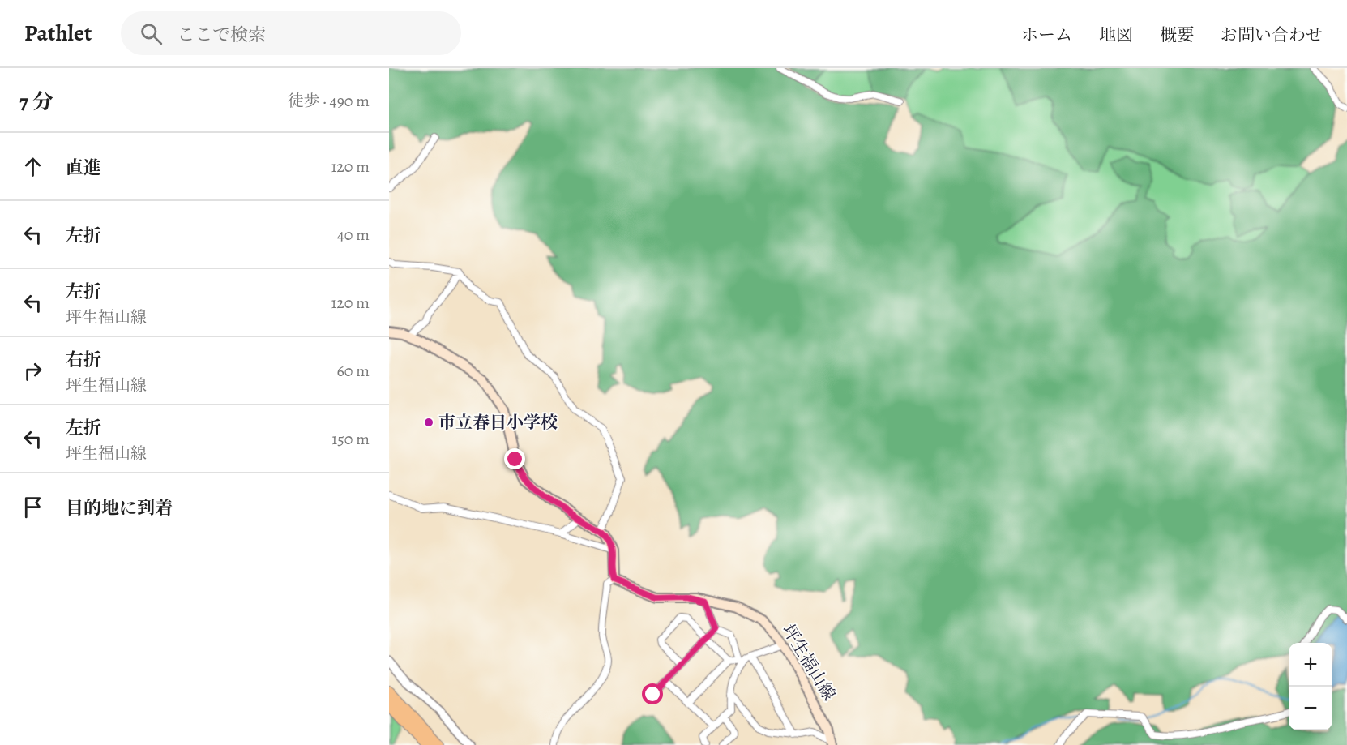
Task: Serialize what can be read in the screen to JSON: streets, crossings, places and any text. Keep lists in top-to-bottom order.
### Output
{
  "streets": {
    "main road": ["坪生福山線"]
  },
  "places": ["市立春日小学校"],
  "page": {
    "header": "Pathlet",
    "search": "ここで検索",
    "nav": [
      "ホーム",
      "地図",
      "概要",
      "お問い合わせ"
    ],
    "heading": ["7 分", "徒歩 · 490 m"],
    "list": [
      ["直進", "120 m"],
      ["左折", "40 m"],
      ["左折", "坪生福山線", "120 m"],
      ["右折", "坪生福山線", "60 m"],
      ["左折", "坪生福山線", "150 m"],
      "目的地に到着"
    ],
    "map_buttons": ["+", "−"]
  }
}
